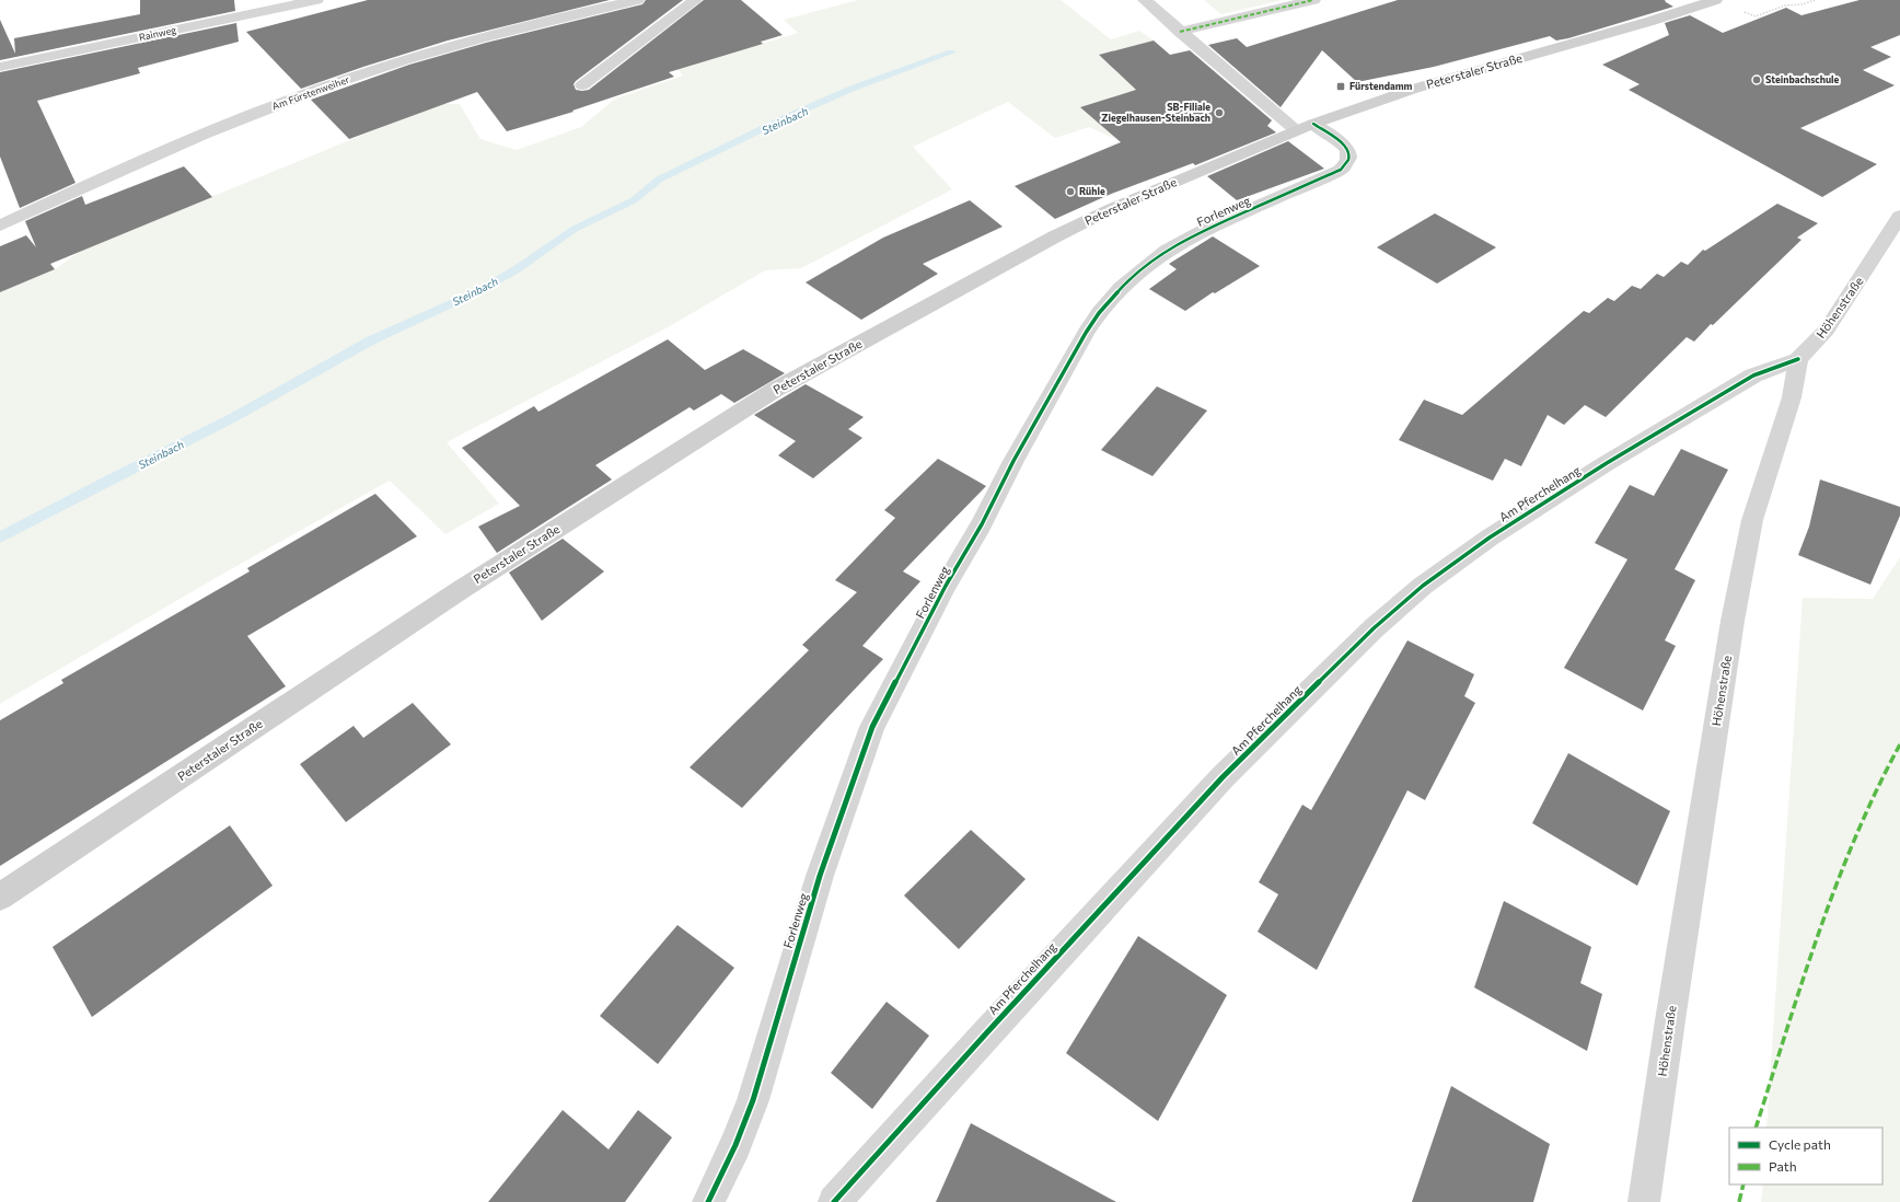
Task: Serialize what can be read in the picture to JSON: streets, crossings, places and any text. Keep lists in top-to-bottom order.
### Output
{
  "streets": {
    "main road": ["Peterstaler Straße"],
    "street": [
      "Rainweg",
      "Am Fürstenweiher",
      "Forlenweg",
      "Höhenstraße",
      "Am Pferchelhang"
    ]
  },
  "crossings": [
    ["Peterstaler Straße", "Forlenweg"],
    ["Höhenstraße", "Am Pferchelhang"]
  ],
  "water": ["Steinbach"],
  "places": {
    "other": ["Steinbachschule", "SB-Filiale Ziegelhausen-Steinbach", "Rühle"],
    "transit": ["Fürstendamm"]
  },
  "legend": ["Cycle path", "Path"]
}
